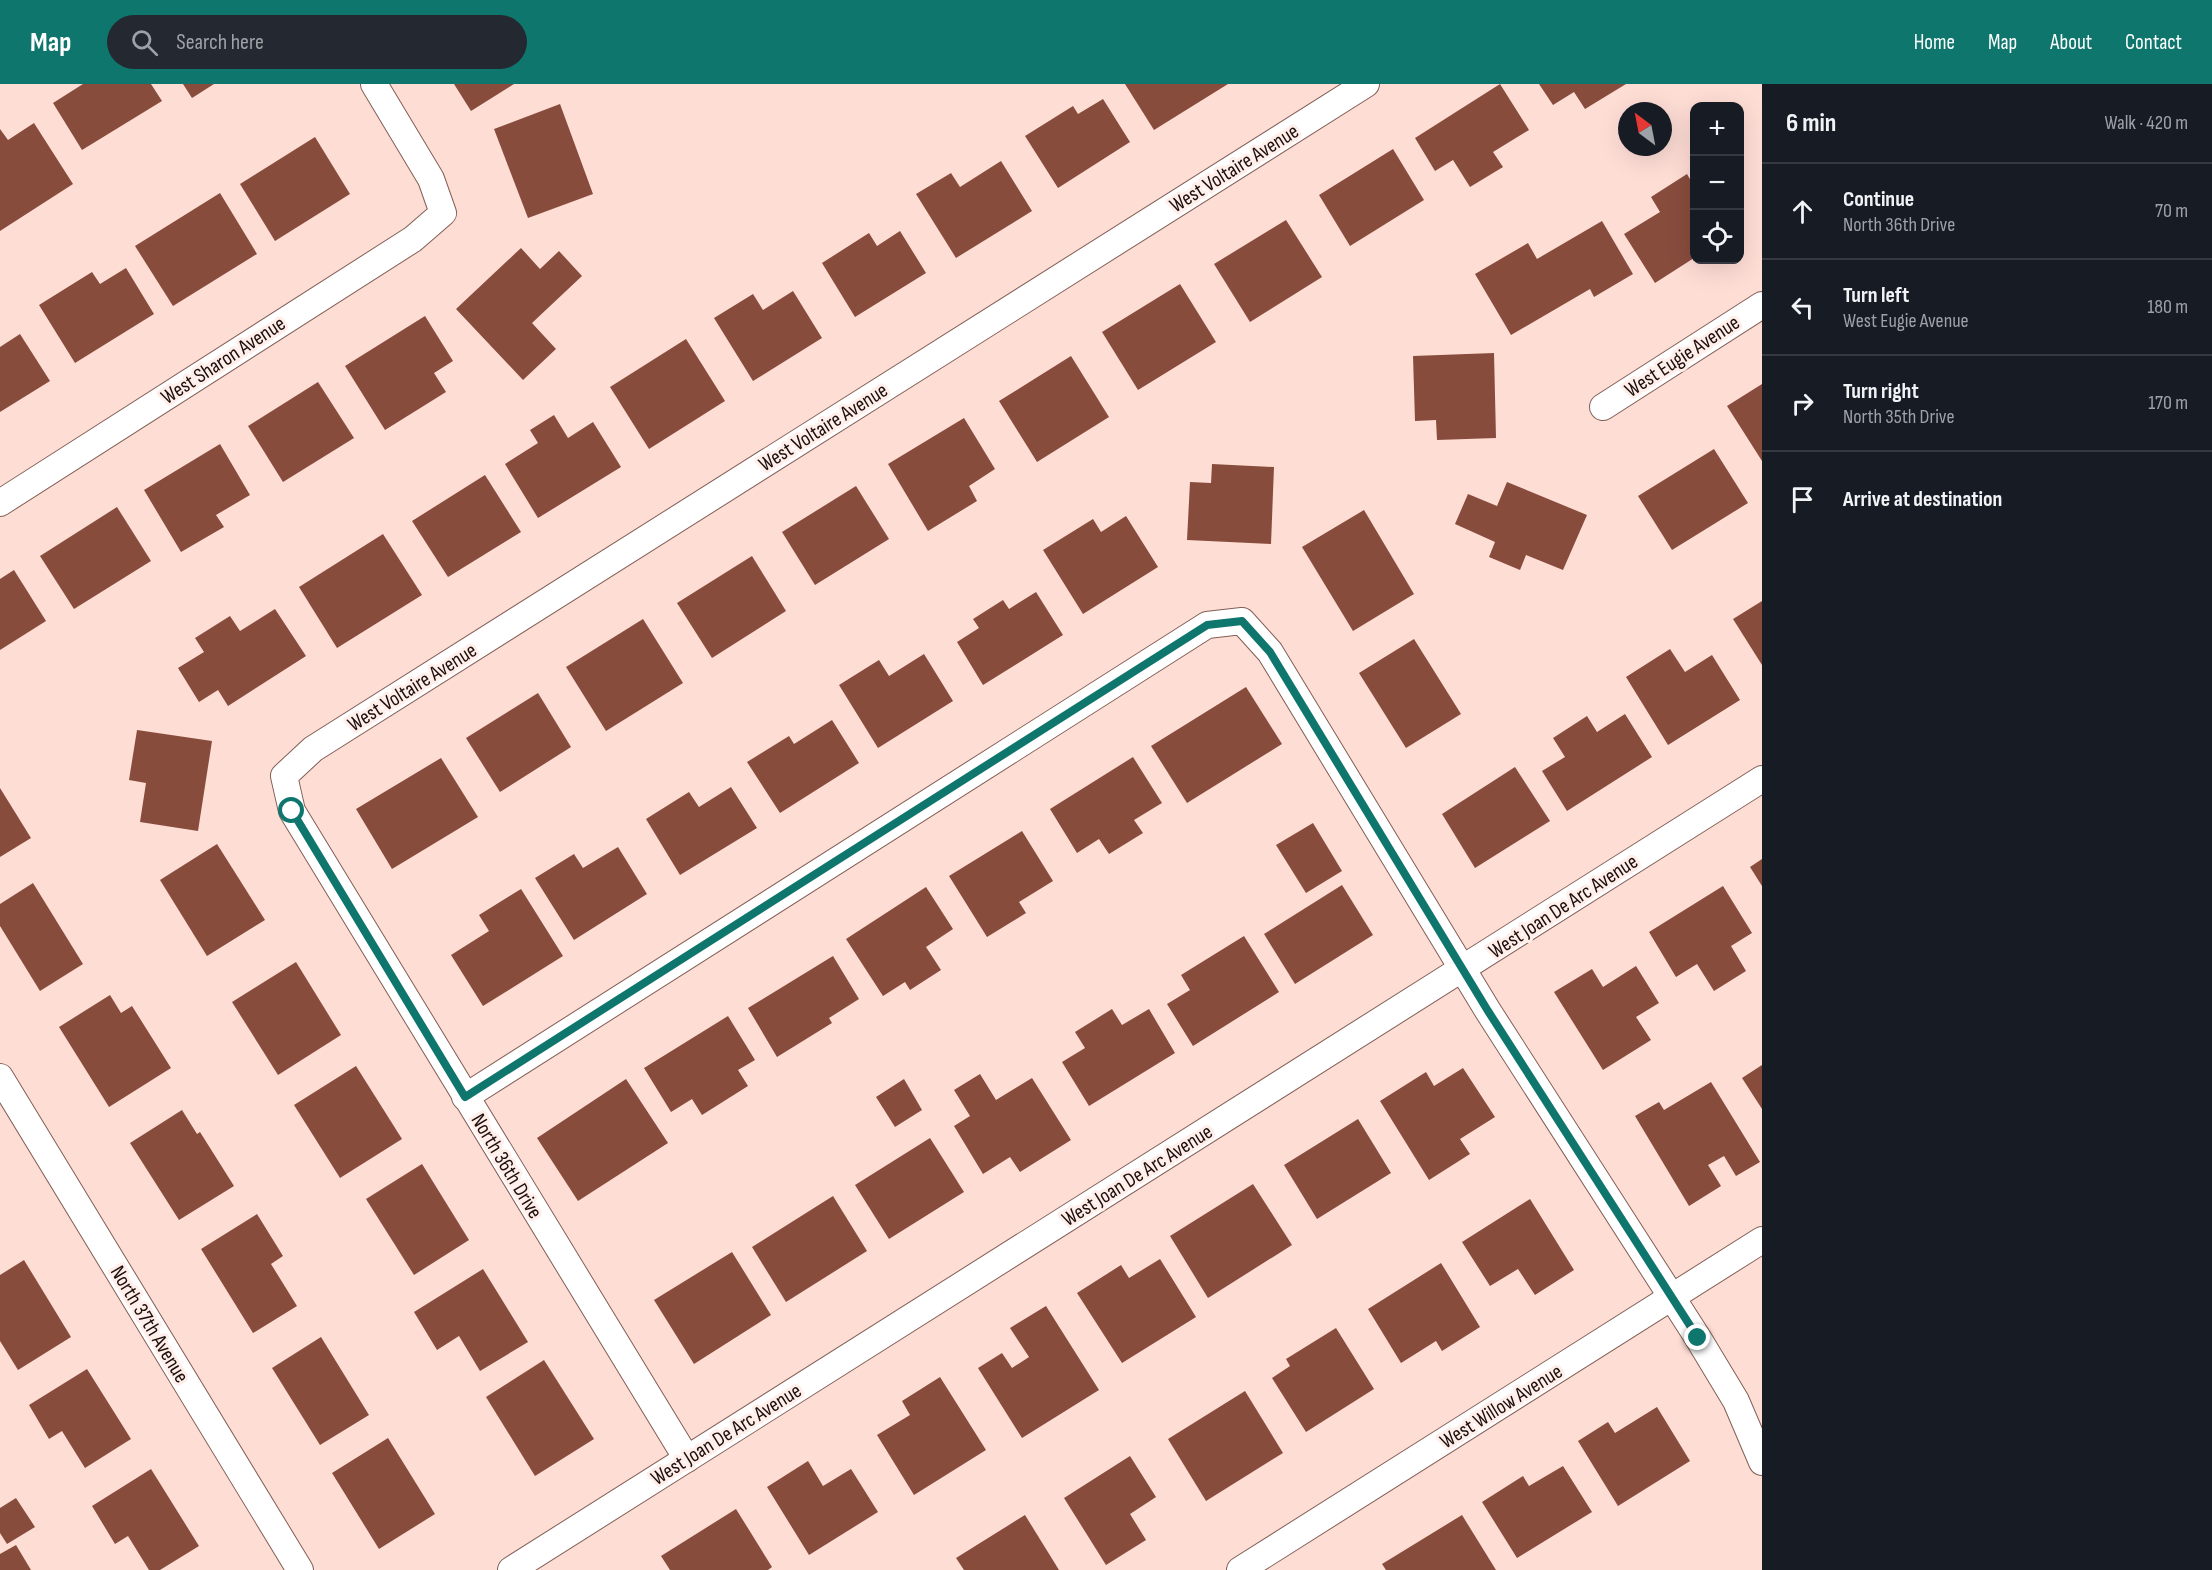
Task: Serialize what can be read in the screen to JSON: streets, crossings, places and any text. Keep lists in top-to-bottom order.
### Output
{
  "streets": {
    "street": [
      "West Voltaire Avenue",
      "West Eugie Avenue",
      "West Sharon Avenue",
      "West Joan De Arc Avenue",
      "North 36th Drive",
      "North 37th Avenue",
      "West Willow Avenue"
    ]
  },
  "crossings": [
    ["West Voltaire Avenue", "North 36th Drive"],
    ["West Joan De Arc Avenue", "North 36th Drive"]
  ],
  "north": "top left",
  "page": {
    "header": "Map",
    "search": "Search here",
    "nav": [
      "Home",
      "Map",
      "About",
      "Contact"
    ],
    "heading": ["6 min", "Walk · 420 m"],
    "map_buttons": ["+", "−"],
    "list": [
      ["Continue", "North 36th Drive", "70 m"],
      ["Turn left", "West Eugie Avenue", "180 m"],
      ["Turn right", "North 35th Drive", "170 m"],
      "Arrive at destination"
    ]
  }
}
